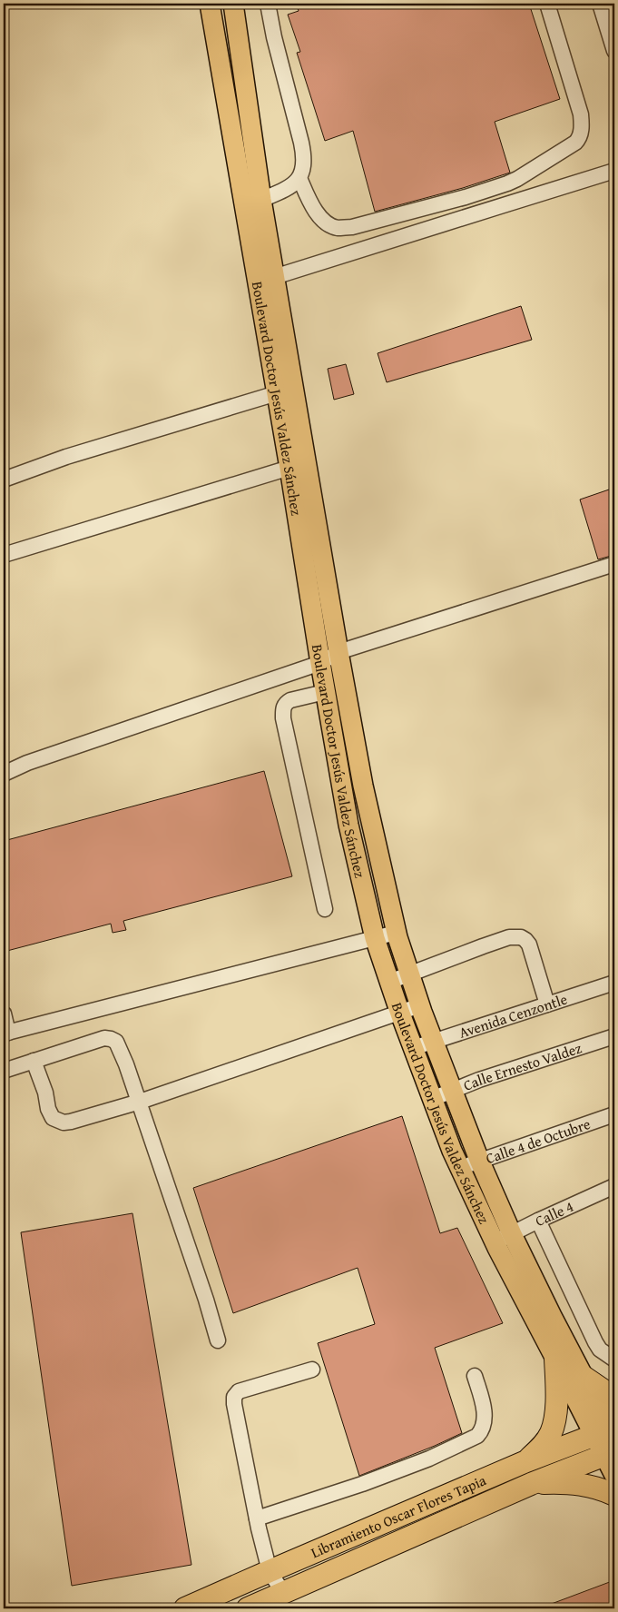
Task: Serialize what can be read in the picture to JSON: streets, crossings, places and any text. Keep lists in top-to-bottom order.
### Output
{
  "streets": {
    "highway": ["Libramiento Oscar Flores Tapia"],
    "main road": ["Boulevard Doctor Jesús Valdez Sánchez"],
    "street": [
      "Avenida Cenzontle",
      "Calle Ernesto Valdez",
      "Calle 4 de Octubre",
      "Calle 4"
    ]
  },
  "crossings": [
    ["Boulevard Doctor Jesús Valdez Sánchez", "Avenida Cenzontle"],
    ["Boulevard Doctor Jesús Valdez Sánchez", "Calle Ernesto Valdez"],
    ["Boulevard Doctor Jesús Valdez Sánchez", "Calle 4 de Octubre"],
    ["Boulevard Doctor Jesús Valdez Sánchez", "Calle 4"],
    ["Boulevard Doctor Jesús Valdez Sánchez", "Libramiento Oscar Flores Tapia"]
  ]
}
